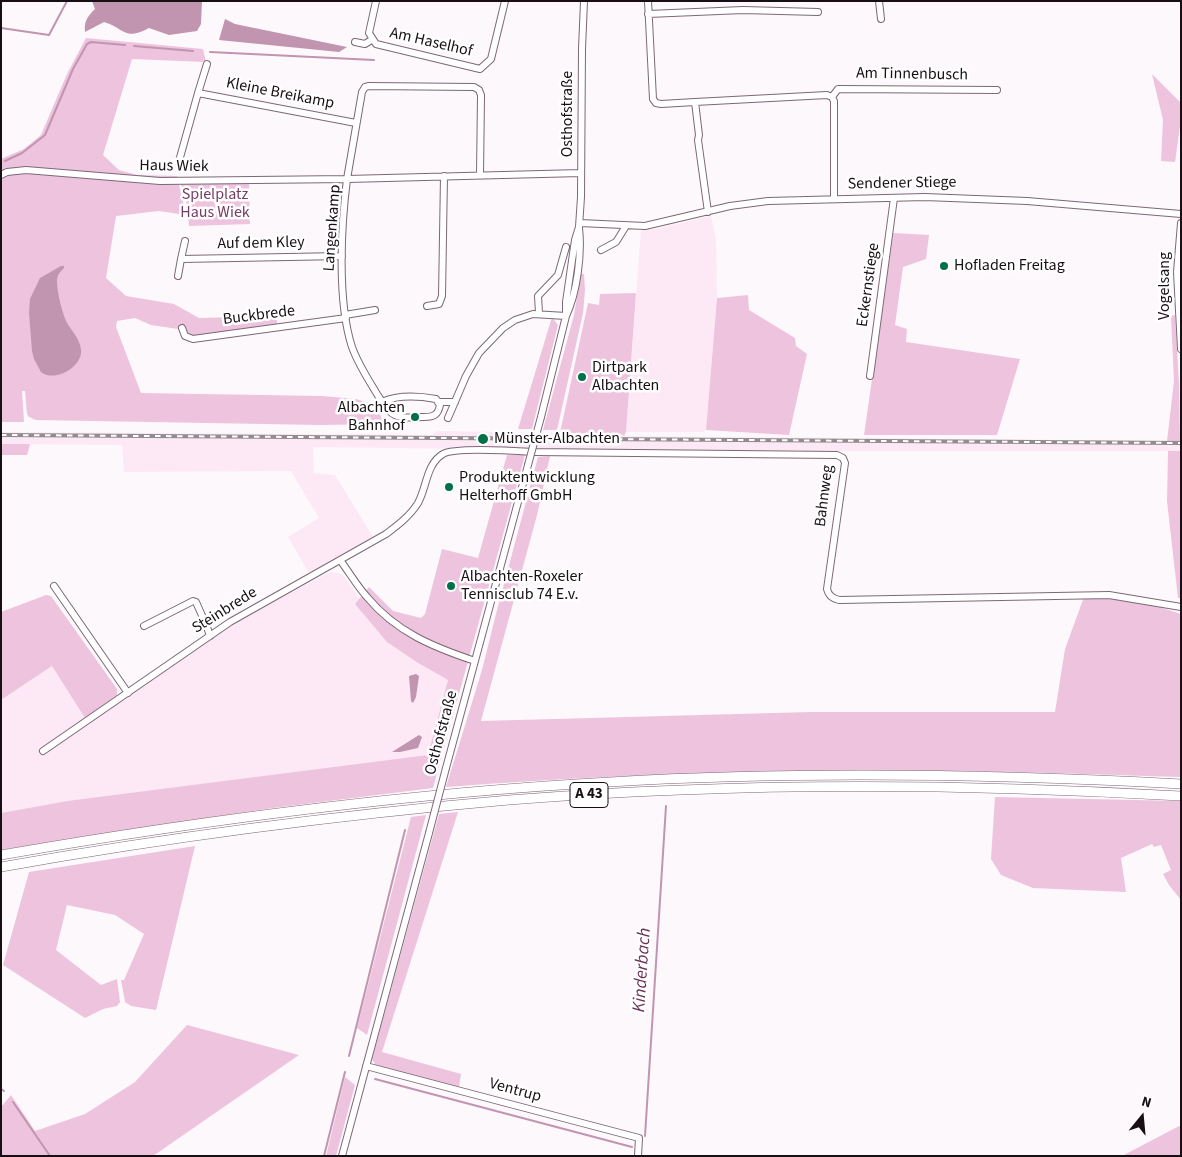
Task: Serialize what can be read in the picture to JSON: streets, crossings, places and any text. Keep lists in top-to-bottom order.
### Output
{
  "streets": {
    "highway": ["A 43"],
    "street": [
      "Am Haselhof",
      "Am Tinnenbusch",
      "Kleine Breikamp",
      "Osthofstraße",
      "Haus Wiek",
      "Sendener Stiege",
      "Langenkamp",
      "Auf dem Kley",
      "Eckernstiege",
      "Vogelsang",
      "Buckbrede",
      "Bahnweg",
      "Steinbrede",
      "Ventrup"
    ]
  },
  "crossings": [
    ["Osthofstraße", "Sendener Stiege"],
    ["Osthofstraße", "Langenkamp"],
    ["Osthofstraße", "Ventrup"],
    ["Haus Wiek", "Langenkamp"],
    ["Sendener Stiege", "Eckernstiege"],
    ["Langenkamp", "Auf dem Kley"],
    ["Langenkamp", "Buckbrede"],
    ["Bahnweg", "Steinbrede"]
  ],
  "water": ["Kinderbach"],
  "parks": ["Spielplatz Haus Wiek"],
  "places": [
    "Hofladen Freitag",
    "Dirtpark Albachten",
    "Albachten Bahnhof",
    "Münster-Albachten",
    "Produktentwicklung Helterhoff GmbH",
    "Albachten-Roxeler Tennisclub 74 E.v."
  ],
  "north": "top"
}
